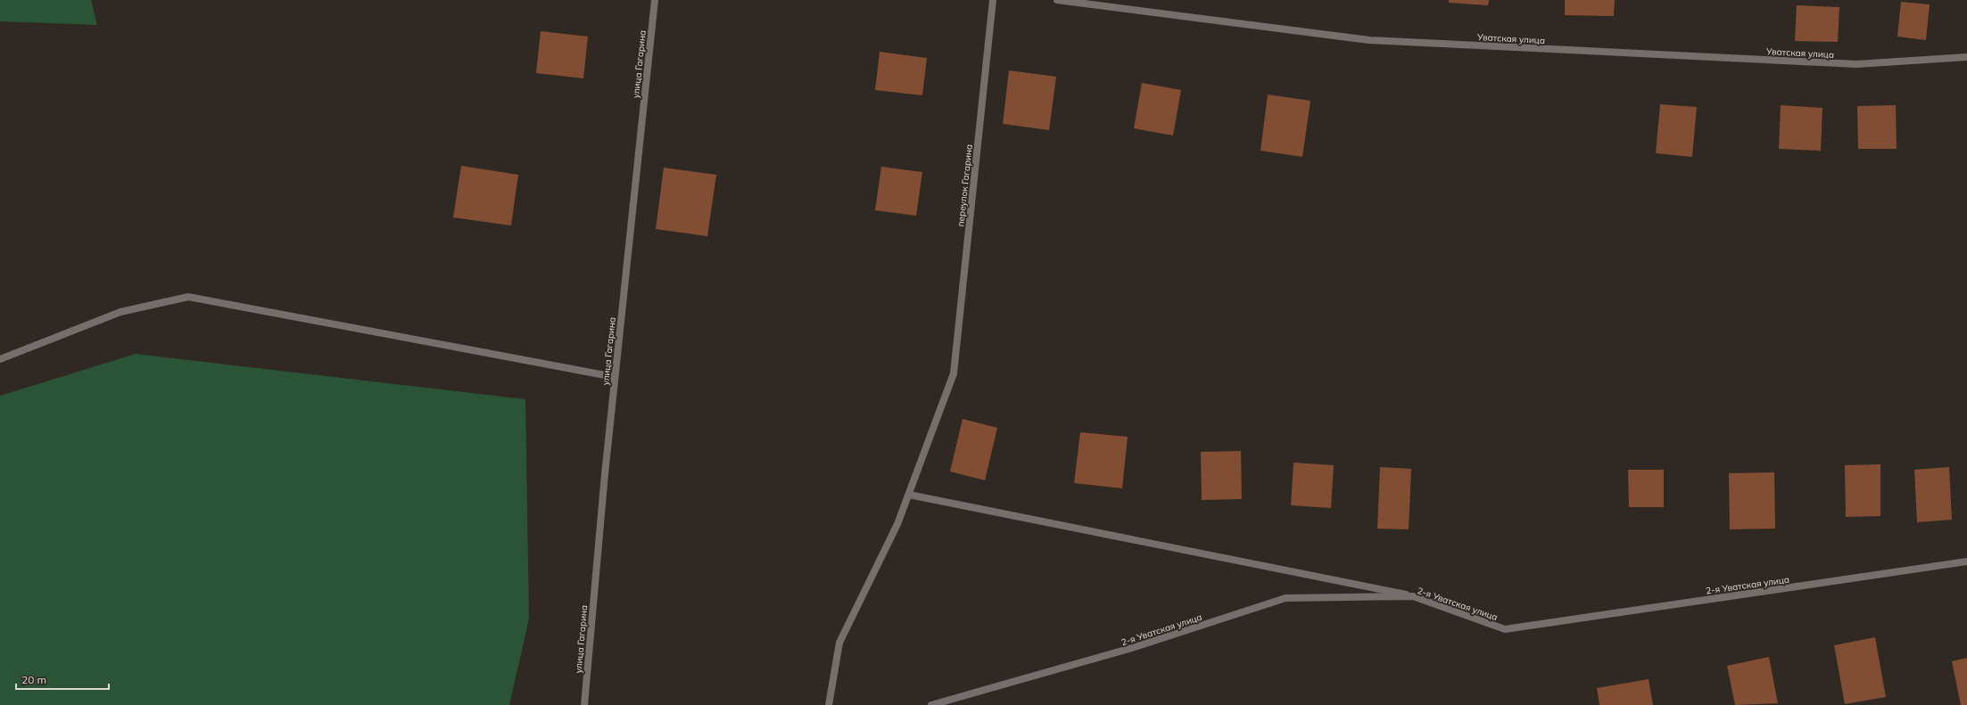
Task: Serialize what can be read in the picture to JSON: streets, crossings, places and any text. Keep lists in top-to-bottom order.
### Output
{
  "streets": {
    "street": [
      "Уватская улица",
      "улица Гагарина",
      "переулок Гагарина",
      "2-я Уватская улица"
    ]
  },
  "scale_bar": "20 m"
}
